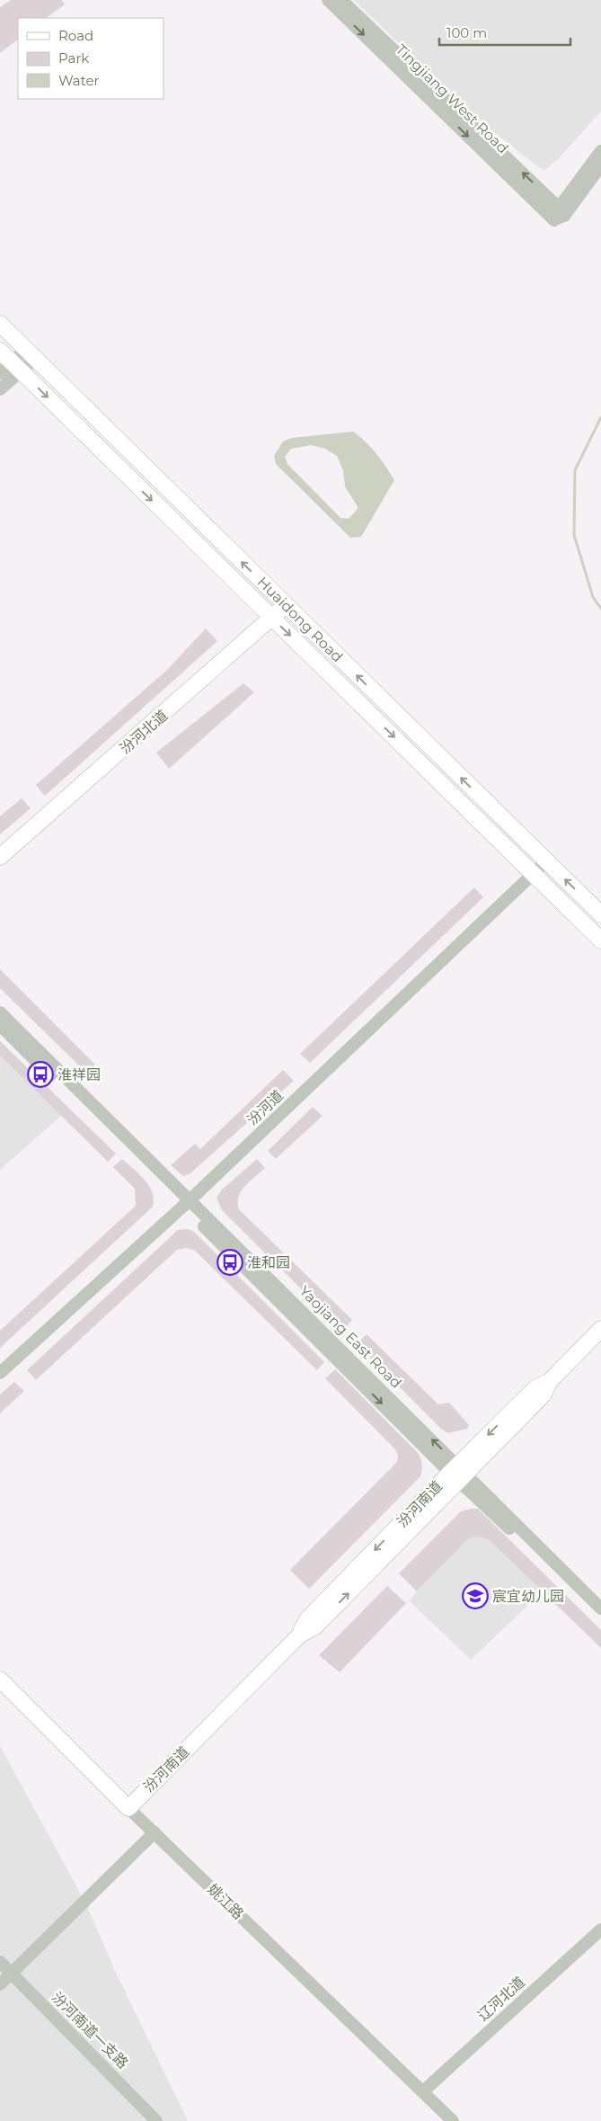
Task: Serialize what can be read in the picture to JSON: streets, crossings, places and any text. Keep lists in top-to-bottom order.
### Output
{
  "streets": {
    "main road": [
      "Huaidong Road",
      "汾河北道",
      "汾河南道",
      "姚江路"
    ],
    "street": [
      "Tingjiang West Road",
      "汾河道",
      "Yaojiang East Road",
      "辽河北道",
      "汾河南道一支路"
    ]
  },
  "crossings": [
    ["Huaidong Road", "汾河北道"],
    ["Huaidong Road", "汾河道"],
    ["汾河道", "Yaojiang East Road"],
    ["Yaojiang East Road", "汾河南道"],
    ["汾河南道", "姚江路"],
    ["姚江路", "辽河北道"]
  ],
  "places": {
    "bus stop": ["淮祥园", "淮和园"],
    "school or university": ["宸宜幼儿园"]
  },
  "legend": ["Road", "Park", "Water"],
  "scale_bar": "100 m"
}
